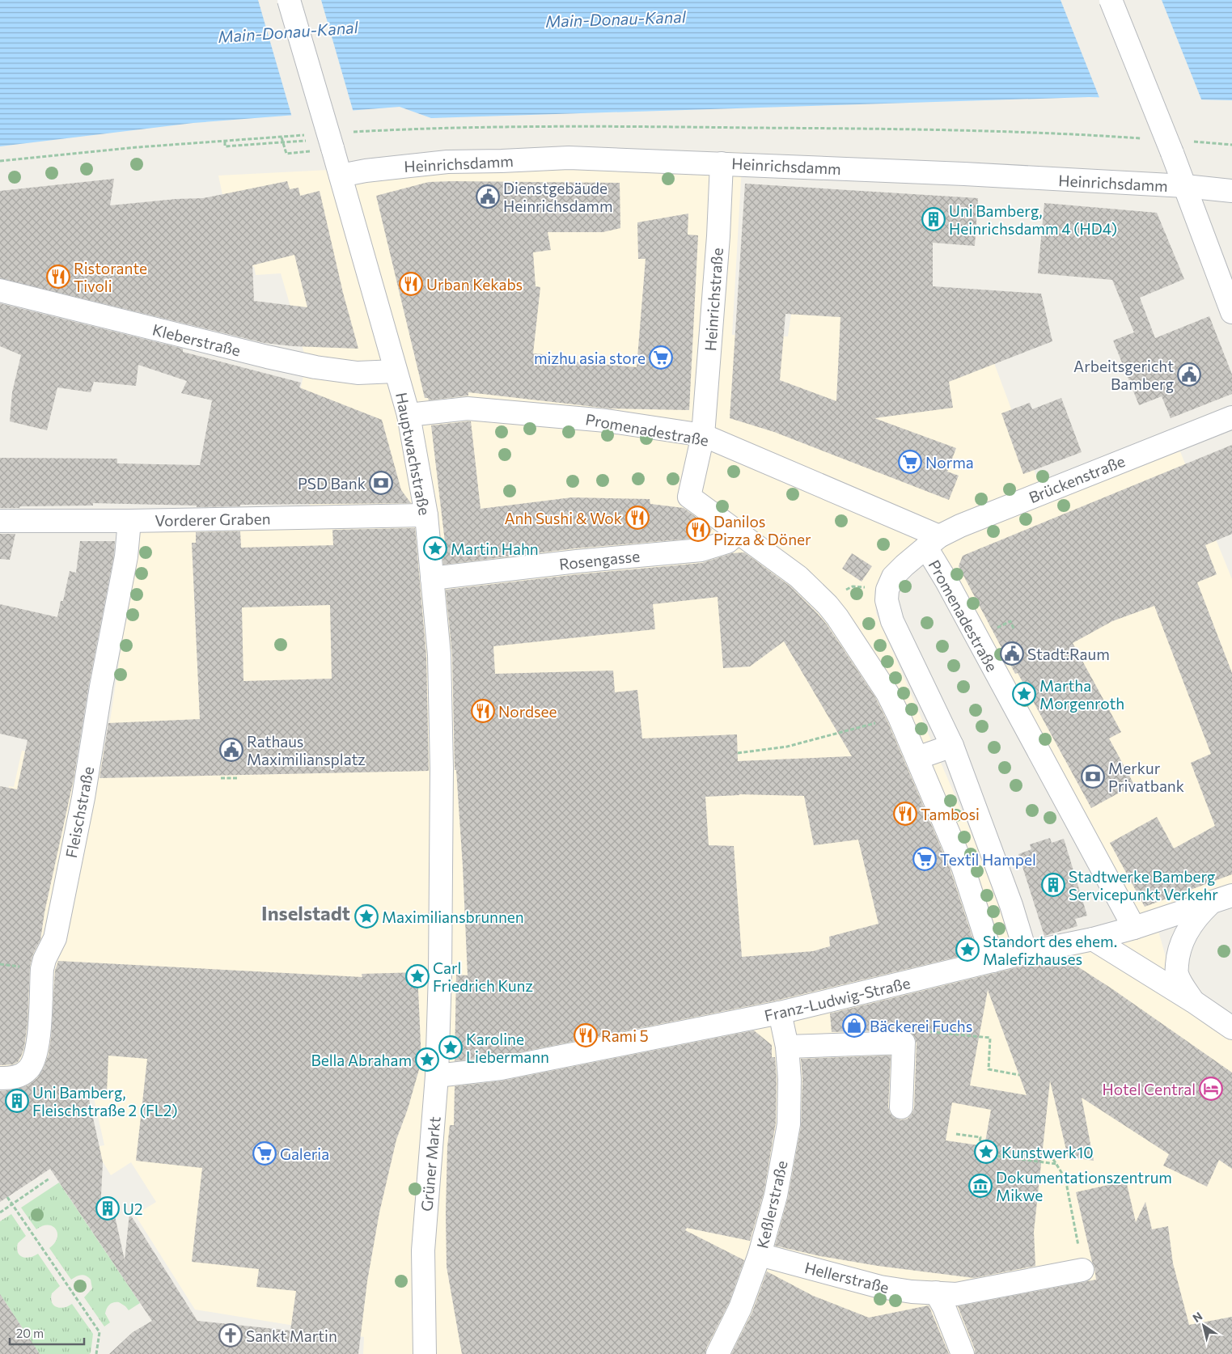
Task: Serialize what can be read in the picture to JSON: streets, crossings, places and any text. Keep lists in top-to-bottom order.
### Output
{
  "streets": {
    "street": [
      "Heinrichsdamm",
      "Heinrichstraße",
      "Kleberstraße",
      "Promenadestraße",
      "Hauptwachstraße",
      "Brückenstraße",
      "Vorderer Graben",
      "Rosengasse",
      "Fleischstraße",
      "Franz-Ludwig-Straße",
      "Grüner Markt",
      "Keßlerstraße",
      "Hellerstraße"
    ]
  },
  "crossings": [
    ["Heinrichsdamm", "Heinrichstraße"],
    ["Heinrichsdamm", "Hauptwachstraße"],
    ["Heinrichstraße", "Promenadestraße"],
    ["Heinrichstraße", "Rosengasse"],
    ["Kleberstraße", "Hauptwachstraße"],
    ["Promenadestraße", "Hauptwachstraße"],
    ["Promenadestraße", "Brückenstraße"],
    ["Promenadestraße", "Franz-Ludwig-Straße"],
    ["Hauptwachstraße", "Vorderer Graben"],
    ["Hauptwachstraße", "Rosengasse"],
    ["Hauptwachstraße", "Grüner Markt"],
    ["Vorderer Graben", "Fleischstraße"],
    ["Franz-Ludwig-Straße", "Grüner Markt"],
    ["Franz-Ludwig-Straße", "Keßlerstraße"],
    ["Keßlerstraße", "Hellerstraße"]
  ],
  "districts": ["Inselstadt"],
  "water": ["Main-Donau-Kanal"],
  "places": {
    "public building": [
      "Dienstgebäude Heinrichsdamm",
      "Arbeitsgericht Bamberg",
      "Stadt:Raum",
      "Rathaus Maximiliansplatz"
    ],
    "building": [
      "Uni Bamberg, Heinrichsdamm 4 (HD4)",
      "Stadtwerke Bamberg Servicepunkt Verkehr",
      "Uni Bamberg, Fleischstraße 2 (FL2)",
      "U2"
    ],
    "restaurant": [
      "Ristorante Tivoli",
      "Urban Kekabs",
      "Anh Sushi & Wok",
      "Danilos Pizza & Döner",
      "Nordsee",
      "Tambosi",
      "Rami 5"
    ],
    "supermarket": [
      "mizhu asia store",
      "Norma",
      "Textil Hampel",
      "Galeria"
    ],
    "bank": ["PSD Bank", "Merkur Privatbank"],
    "place": [
      "Martin Hahn",
      "Martha Morgenroth",
      "Maximiliansbrunnen",
      "Standort des ehem. Malefizhauses",
      "Carl Friedrich Kunz",
      "Karoline Liebermann",
      "Bella Abraham",
      "Kunstwerk10"
    ],
    "shop": ["Bäckerei Fuchs"],
    "hotel": ["Hotel Central"],
    "museum": ["Dokumentationszentrum Mikwe"],
    "church": ["Sankt Martin"]
  },
  "scale_bar": "20 m",
  "north": "top left"
}
